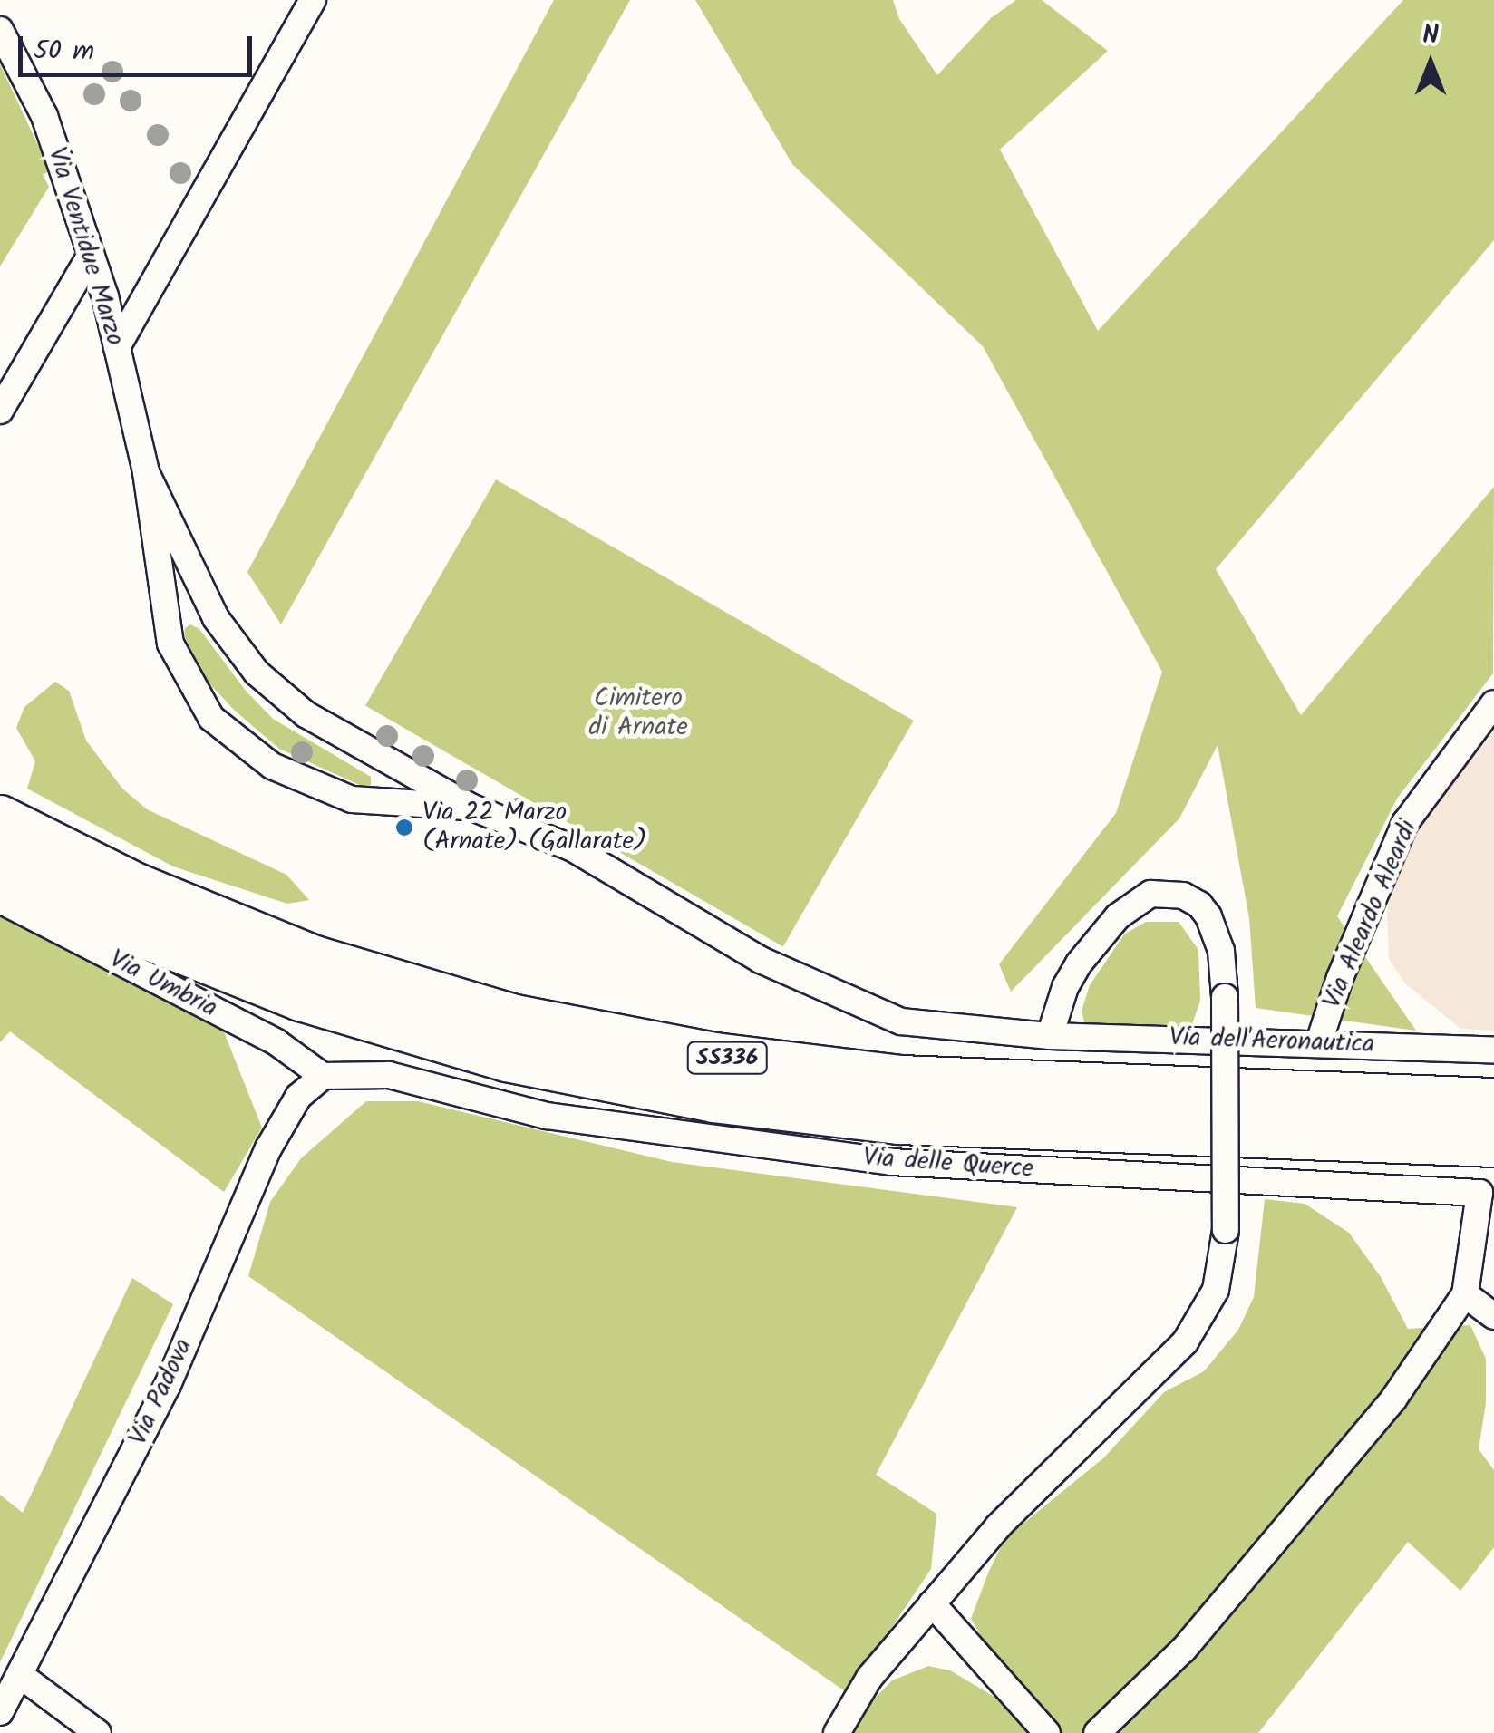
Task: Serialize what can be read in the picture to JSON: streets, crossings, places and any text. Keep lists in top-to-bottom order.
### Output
{
  "streets": {
    "highway": ["SS336"],
    "street": [
      "Via Ventidue Marzo",
      "Via Aleardo Aleardi",
      "Via Umbria",
      "Via dell'Aeronautica",
      "Via delle Querce",
      "Via Padova"
    ]
  },
  "crossings": [
    ["Via Ventidue Marzo", "Via dell'Aeronautica"],
    ["Via Aleardo Aleardi", "Via dell'Aeronautica"],
    ["Via Umbria", "Via delle Querce"],
    ["Via Umbria", "Via Padova"],
    ["Via delle Querce", "Via Padova"]
  ],
  "parks": ["Cimitero di Arnate"],
  "places": ["Via 22 Marzo (Arnate) (Gallarate)"],
  "scale_bar": "50 m",
  "north": "top"
}
